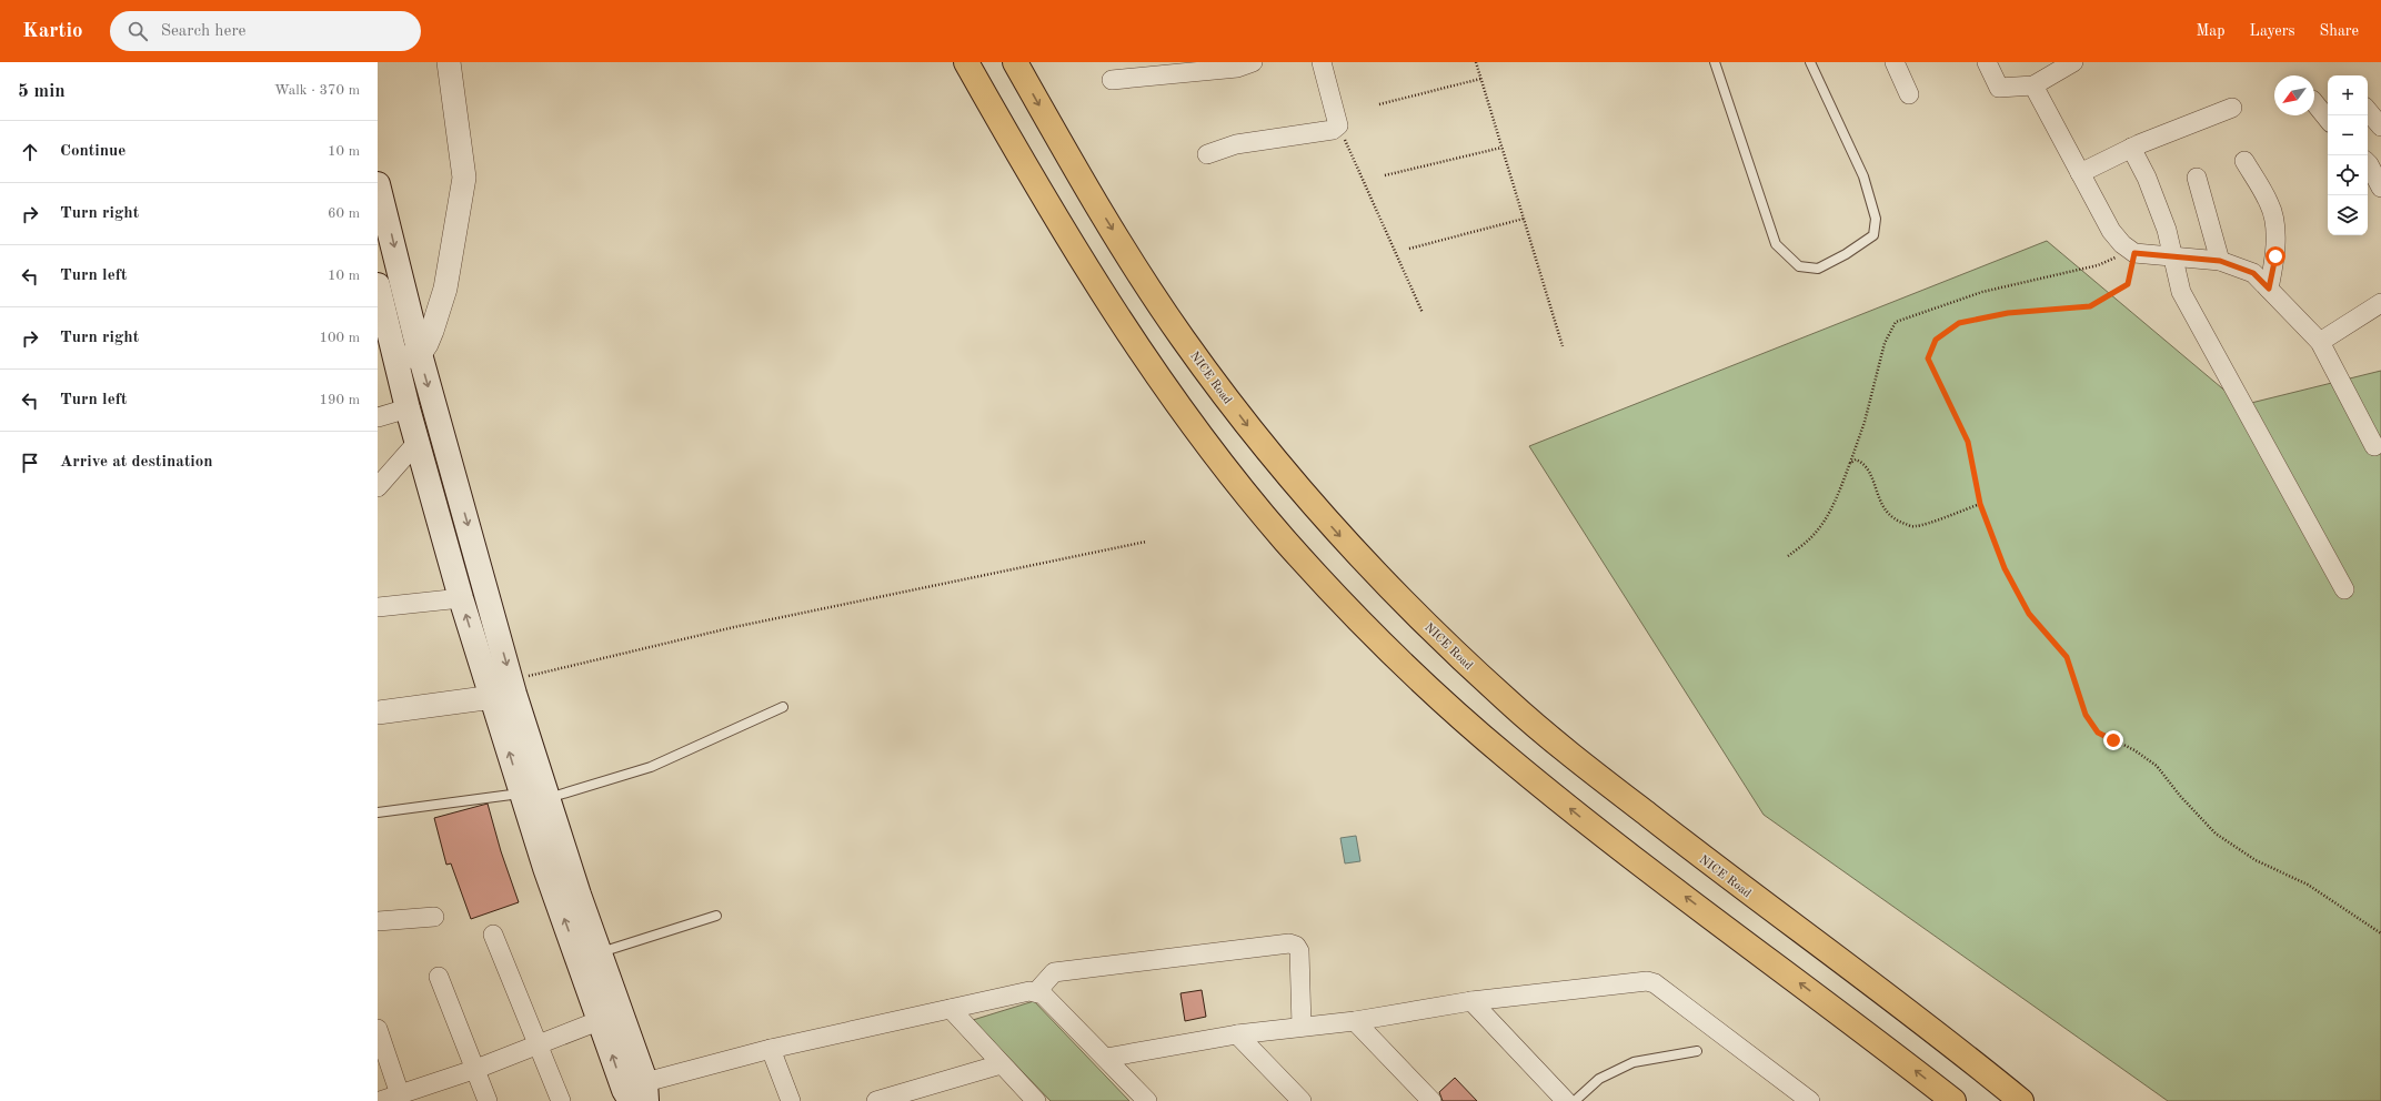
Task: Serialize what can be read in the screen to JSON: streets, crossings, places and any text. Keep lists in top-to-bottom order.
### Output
{
  "streets": {
    "highway": ["NICE Road"]
  },
  "north": "bottom left",
  "page": {
    "header": "Kartio",
    "search": "Search here",
    "nav": ["Map", "Layers", "Share"],
    "heading": ["5 min", "Walk · 370 m"],
    "map_buttons": ["+", "−"],
    "list": [
      ["Continue", "10 m"],
      ["Turn right", "60 m"],
      ["Turn left", "10 m"],
      ["Turn right", "100 m"],
      ["Turn left", "190 m"],
      "Arrive at destination"
    ]
  }
}
